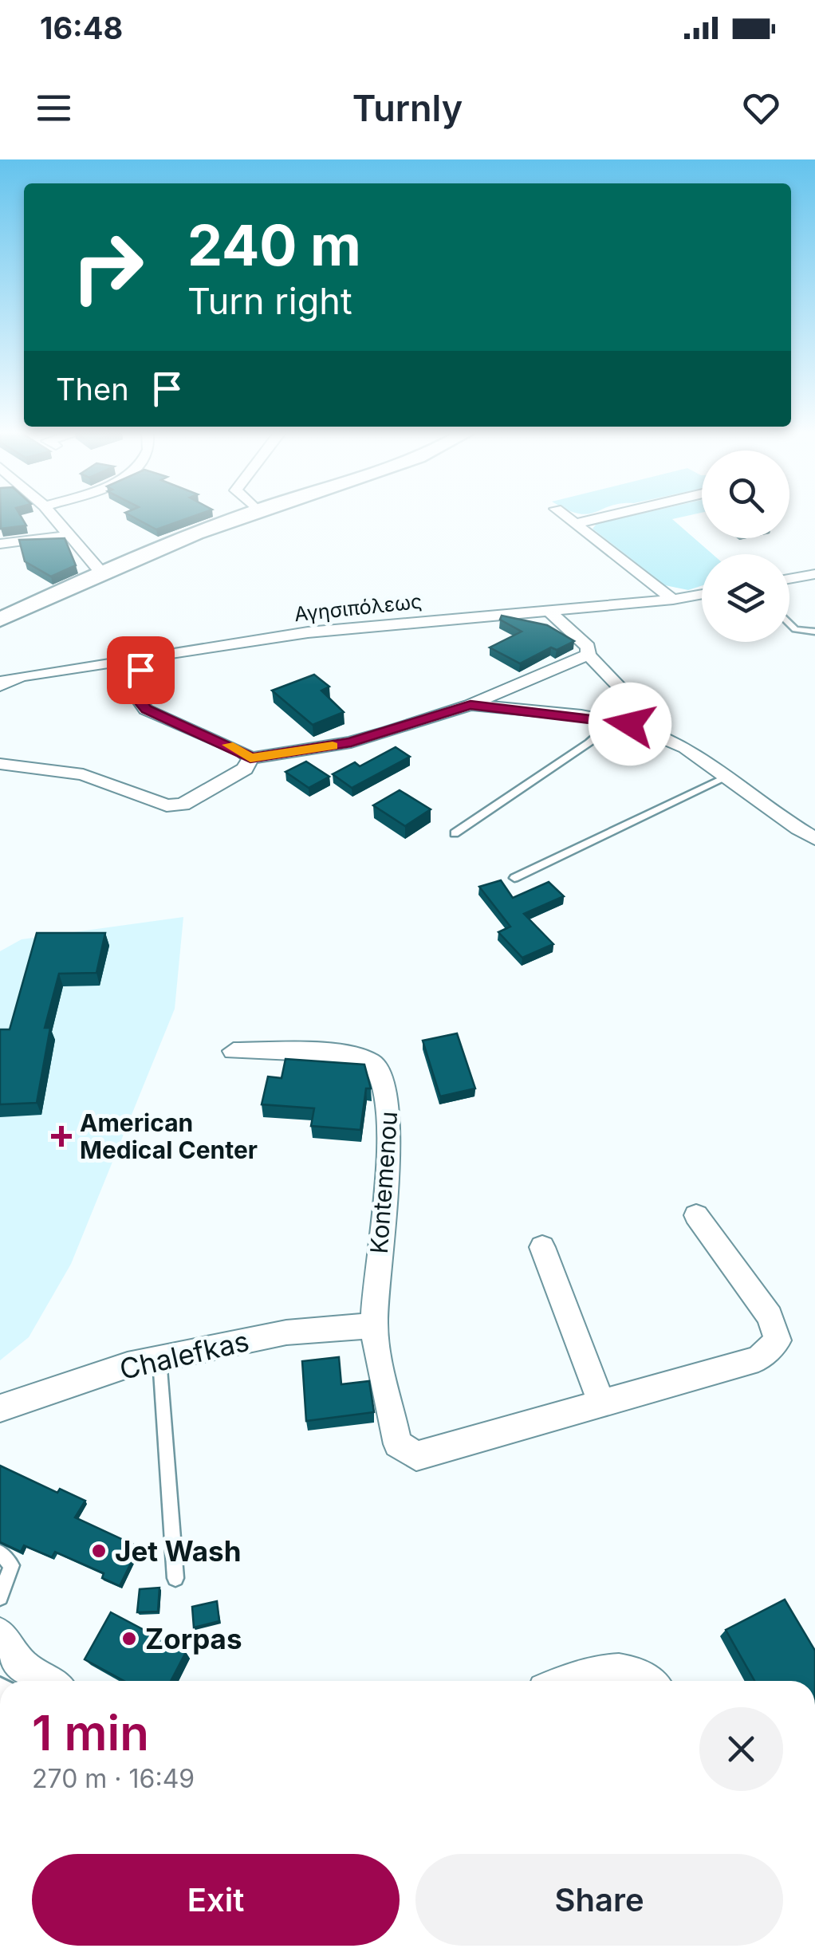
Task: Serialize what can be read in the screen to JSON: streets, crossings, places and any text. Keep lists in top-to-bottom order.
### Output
{
  "streets": {
    "street": ["Αγησιπόλεως", "Kontemenou", "Chalefkas"]
  },
  "crossings": [
    ["Kontemenou", "Chalefkas"]
  ],
  "places": {
    "health": ["American Medical Center"],
    "other": ["Jet Wash", "Zorpas"]
  },
  "page": {
    "status": "16:48",
    "header": "Turnly",
    "turn": ["240 m", "Turn right"],
    "then": "Then",
    "heading": ["1 min", "270 m · 16:49"],
    "buttons": ["Exit", "Share"]
  }
}
